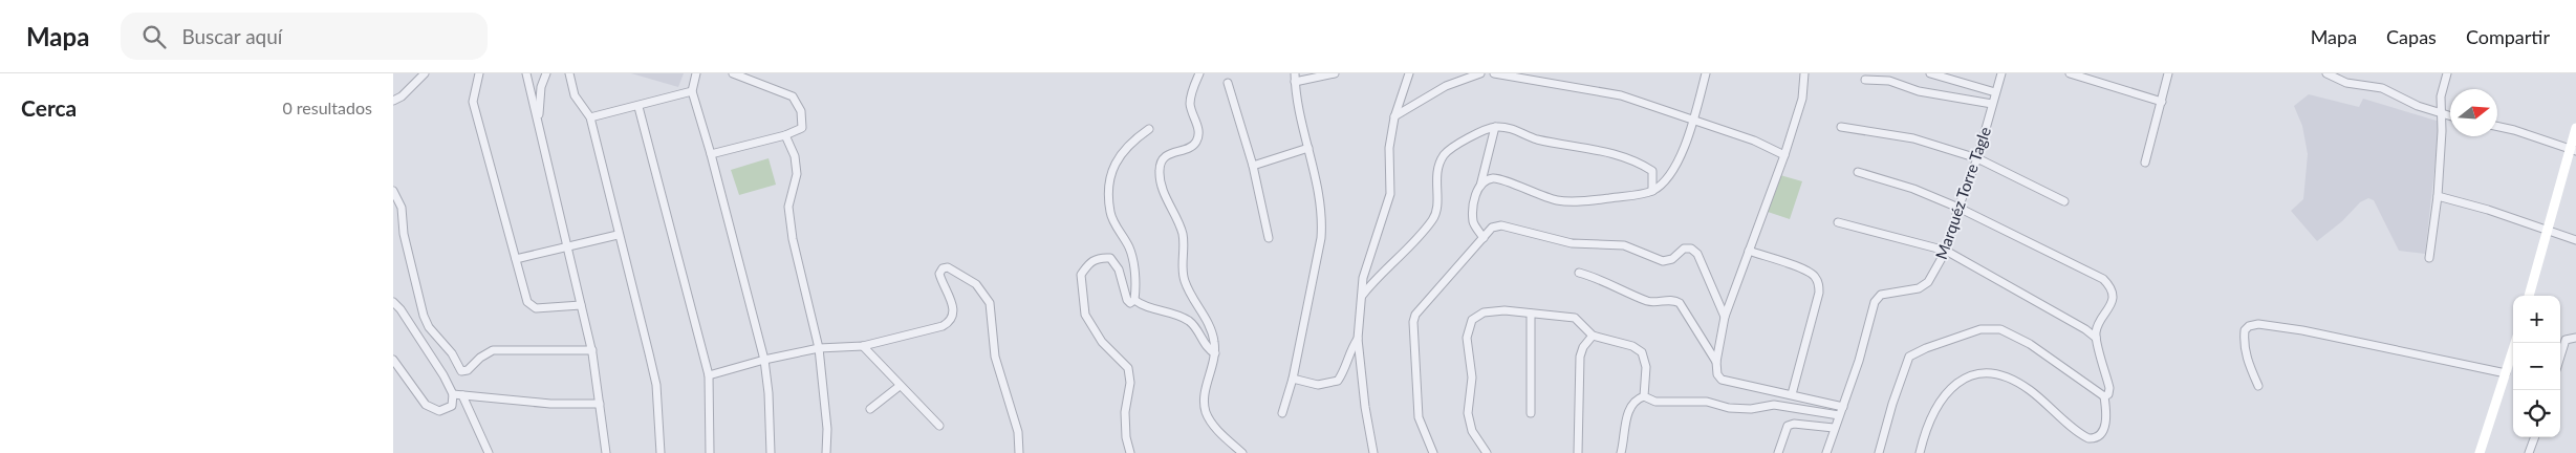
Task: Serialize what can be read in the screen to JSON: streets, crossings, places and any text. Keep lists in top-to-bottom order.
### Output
{
  "streets": {
    "street": ["Marquéz Torre Tagle"]
  },
  "north": "right",
  "page": {
    "header": "Mapa",
    "search": "Buscar aquí",
    "nav": ["Mapa", "Capas", "Compartir"],
    "heading": ["Cerca", "0 resultados"],
    "map_buttons": ["+", "−"]
  }
}
